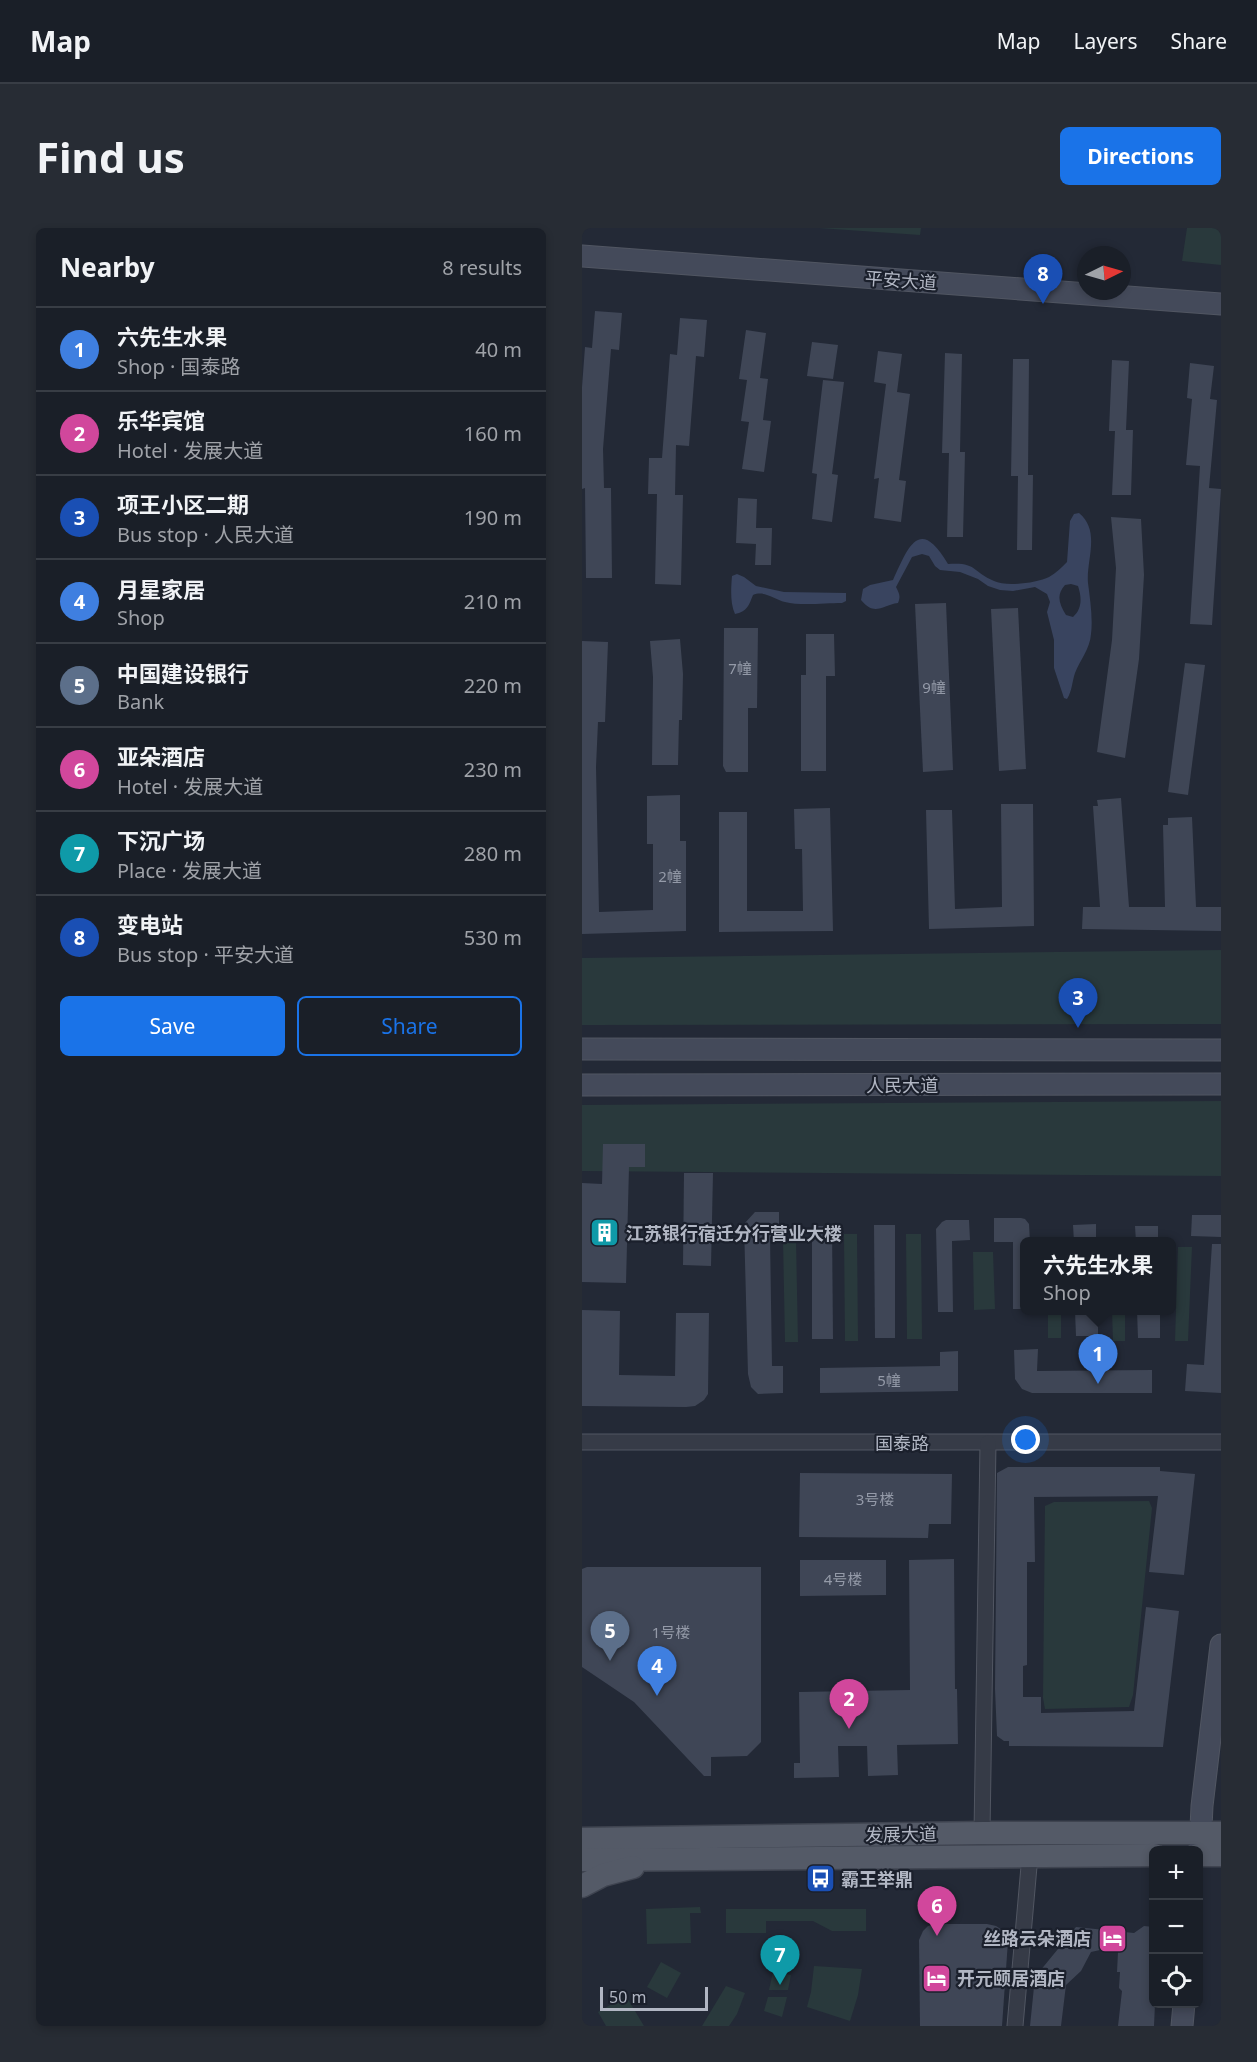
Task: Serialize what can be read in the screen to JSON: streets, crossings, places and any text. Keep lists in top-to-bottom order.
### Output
{
  "streets": {
    "main road": ["平安大道", "人民大道", "发展大道"],
    "street": ["国泰路"]
  },
  "places": {
    "building": ["江苏银行宿迁分行营业大楼"],
    "bus stop": ["霸王举鼎"],
    "hotel": ["丝路云朵酒店", "开元颐居酒店"]
  },
  "house_numbers": [
    "7幢",
    "9幢",
    "2幢",
    "5幢",
    "3号楼",
    "4号楼",
    "1号楼"
  ],
  "scale_bar": "50 m",
  "north": "right",
  "page": {
    "header": "Map",
    "nav": ["Map", "Layers", "Share"],
    "buttons": [
      "Directions",
      ["Save", "Share"]
    ],
    "title": "Find us",
    "heading": ["Nearby", "8 results"],
    "pins": [
      "8",
      "3",
      "1",
      "5",
      "4",
      "2",
      "6",
      "7"
    ],
    "list": [
      {
        "mark": "1",
        "name": "六先生水果",
        "note": "Shop · 国泰路",
        "value": "40 m"
      },
      {
        "mark": "2",
        "name": "乐华宾馆",
        "note": "Hotel · 发展大道",
        "value": "160 m"
      },
      {
        "mark": "3",
        "name": "项王小区二期",
        "note": "Bus stop · 人民大道",
        "value": "190 m"
      },
      {
        "mark": "4",
        "name": "月星家居",
        "note": "Shop",
        "value": "210 m"
      },
      {
        "mark": "5",
        "name": "中国建设银行",
        "note": "Bank",
        "value": "220 m"
      },
      {
        "mark": "6",
        "name": "亚朵酒店",
        "note": "Hotel · 发展大道",
        "value": "230 m"
      },
      {
        "mark": "7",
        "name": "下沉广场",
        "note": "Place · 发展大道",
        "value": "280 m"
      },
      {
        "mark": "8",
        "name": "变电站",
        "note": "Bus stop · 平安大道",
        "value": "530 m"
      }
    ],
    "popup": ["六先生水果", "Shop"],
    "map_buttons": ["+", "−"],
    "scale": "50 m"
  }
}
